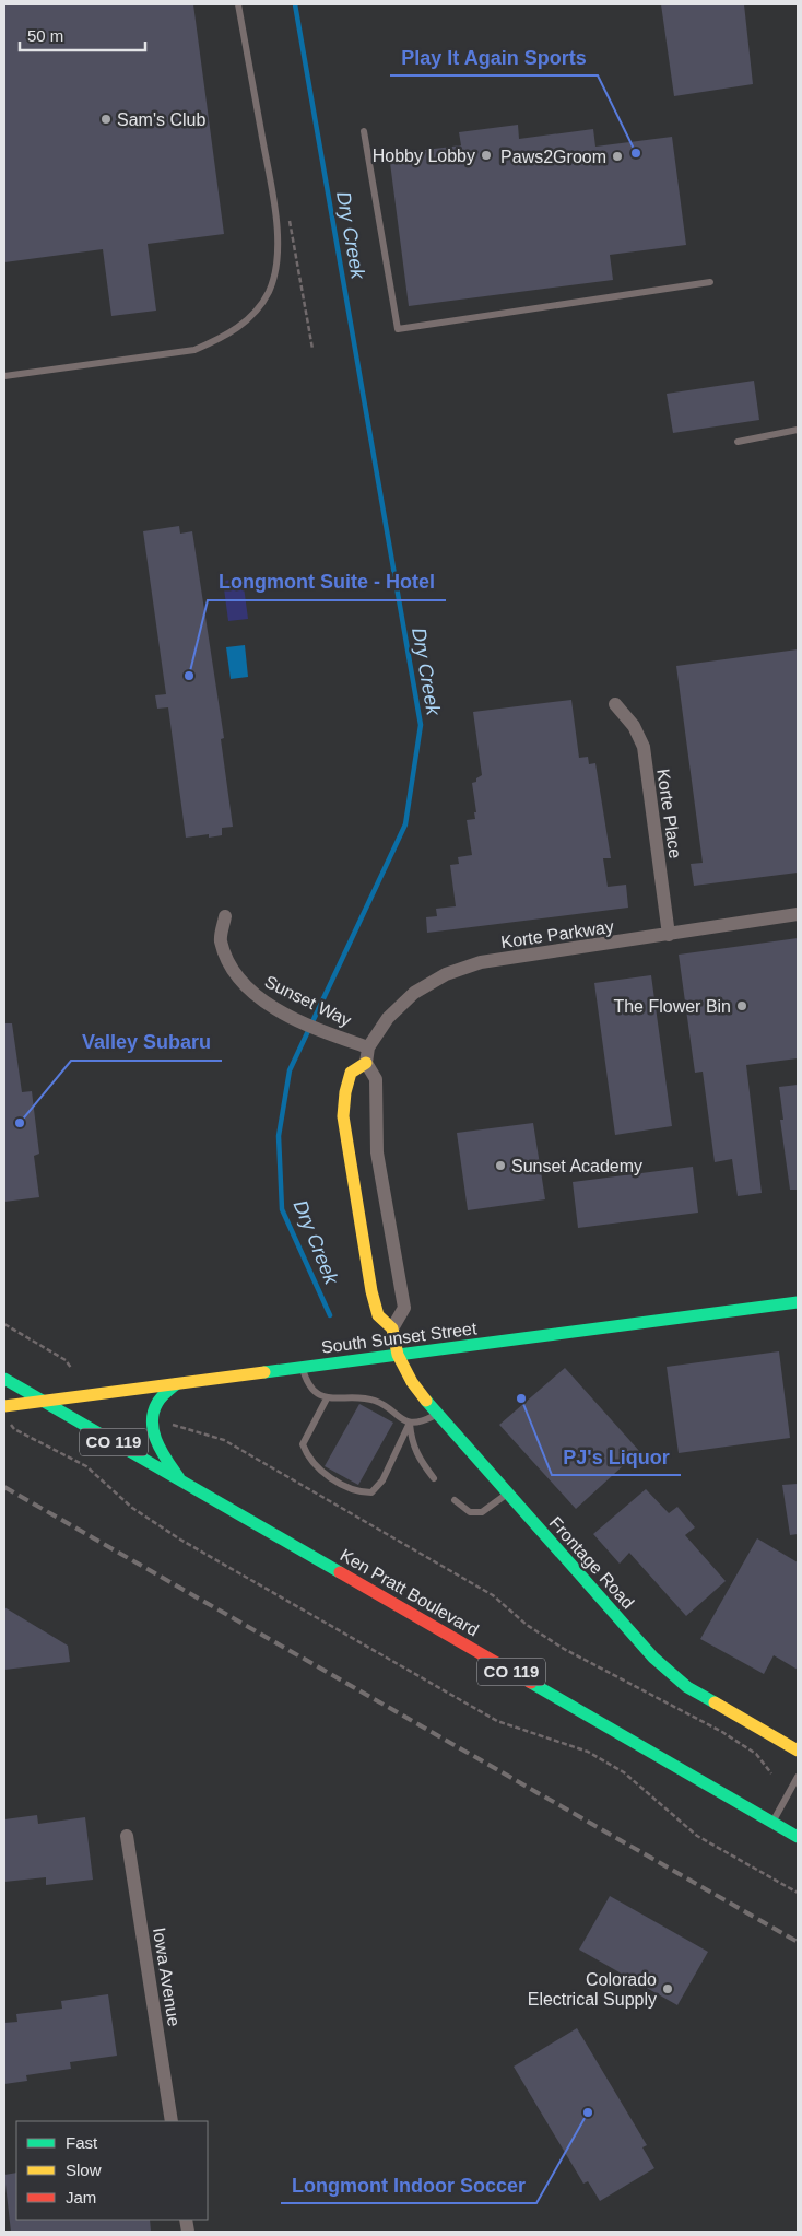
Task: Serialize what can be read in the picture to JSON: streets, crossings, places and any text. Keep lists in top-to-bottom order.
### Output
{
  "streets": {
    "main road": [
      "South Sunset Street",
      "CO 119",
      "Frontage Road",
      "Ken Pratt Boulevard"
    ],
    "street": [
      "Korte Place",
      "Korte Parkway",
      "Sunset Way",
      "Iowa Avenue"
    ]
  },
  "crossings": [
    ["Korte Place", "Korte Parkway"],
    ["Korte Parkway", "Sunset Way"],
    ["South Sunset Street", "Frontage Road"],
    ["South Sunset Street", "Ken Pratt Boulevard"]
  ],
  "water": ["Dry Creek"],
  "places": [
    "Sam's Club",
    "Play It Again Sports",
    "Hobby Lobby",
    "Paws2Groom",
    "Longmont Suite - Hotel",
    "The Flower Bin",
    "Valley Subaru",
    "Sunset Academy",
    "PJ's Liquor",
    "Colorado Electrical Supply",
    "Longmont Indoor Soccer"
  ],
  "legend": ["Fast", "Slow", "Jam"],
  "scale_bar": "50 m"
}
